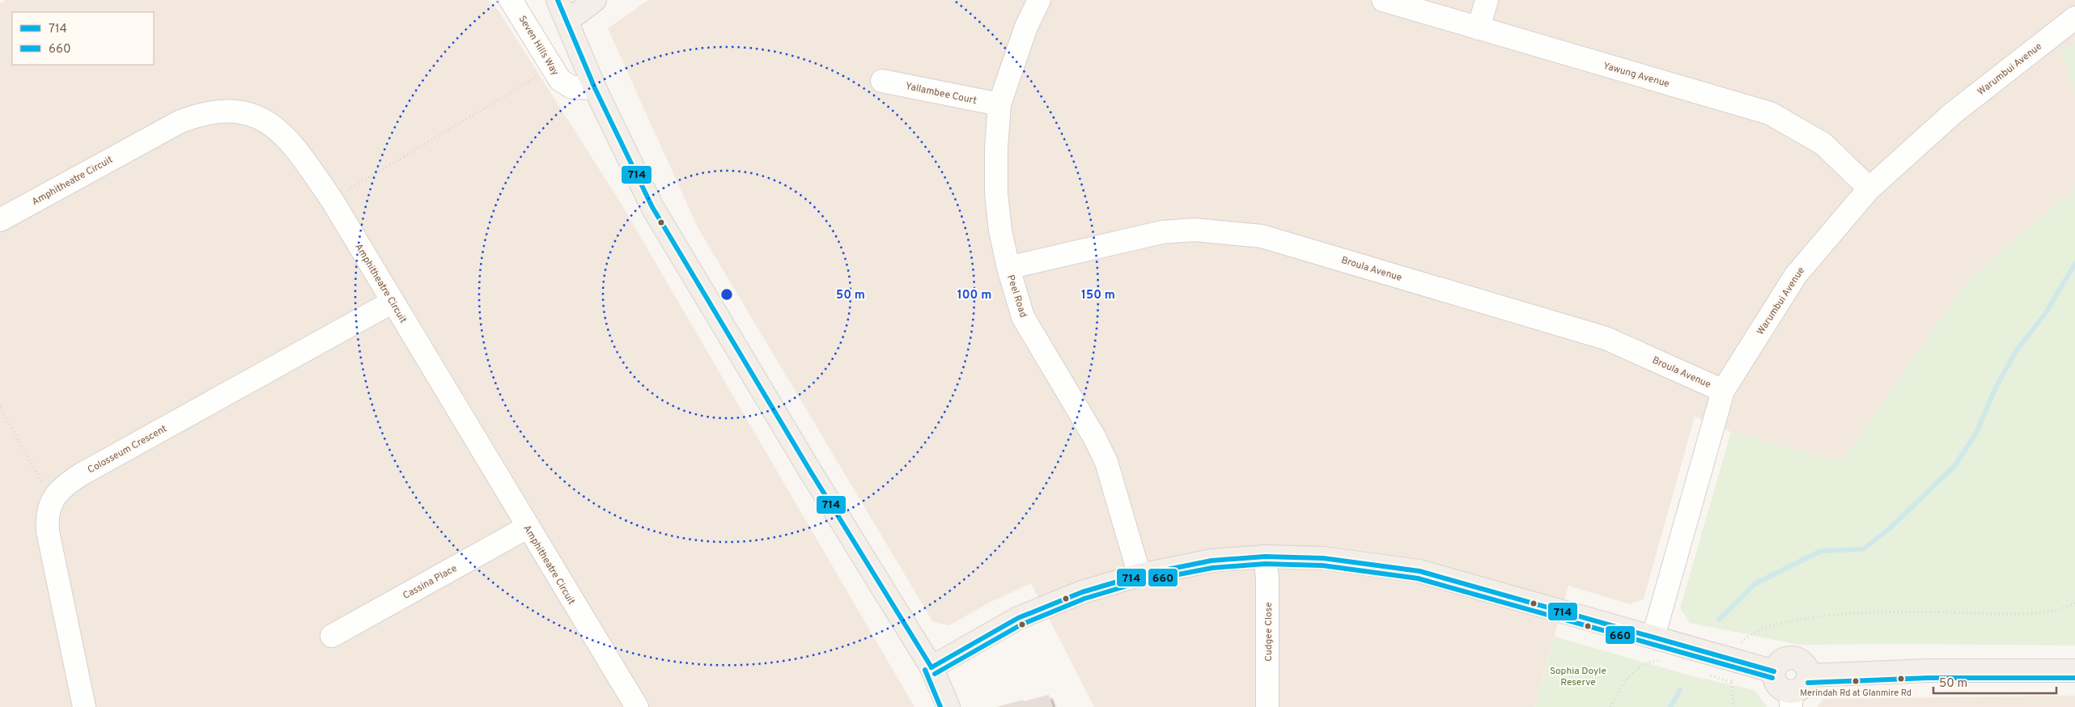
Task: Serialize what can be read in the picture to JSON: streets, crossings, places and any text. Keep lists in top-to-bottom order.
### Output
{
  "streets": {
    "street": [
      "Seven Hills Way",
      "Warumbui Avenue",
      "Yawung Avenue",
      "Yallambee Court",
      "Amphitheatre Circuit",
      "Broula Avenue",
      "Peel Road",
      "Colosseum Crescent",
      "Cassina Place",
      "Cudgee Close"
    ]
  },
  "crossings": [
    ["Warumbui Avenue", "Yawung Avenue"],
    ["Warumbui Avenue", "Broula Avenue"],
    ["Yallambee Court", "Peel Road"],
    ["Amphitheatre Circuit", "Colosseum Crescent"],
    ["Amphitheatre Circuit", "Cassina Place"],
    ["Broula Avenue", "Peel Road"]
  ],
  "parks": ["Sophia Doyle Reserve"],
  "places": ["Merindah Rd at Glanmire Rd"],
  "lines": ["transit line 714", "transit line 660"],
  "legend": ["714", "660"],
  "scale_bar": "50 m",
  "rings": ["50 m", "100 m", "150 m"]
}
